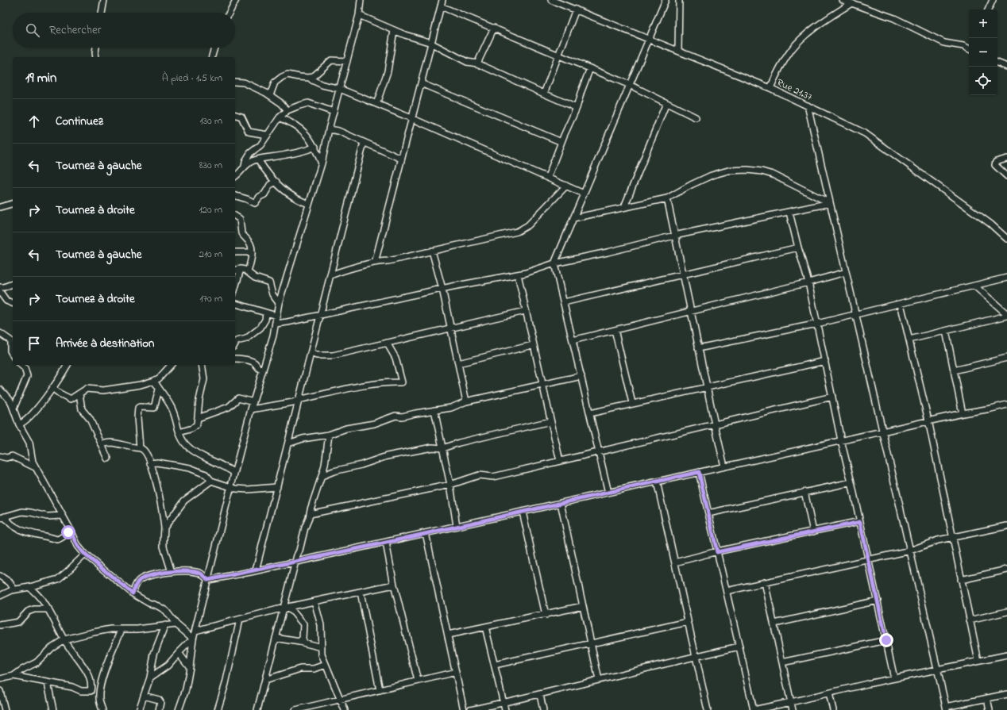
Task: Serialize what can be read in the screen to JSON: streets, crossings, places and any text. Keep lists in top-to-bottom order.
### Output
{
  "streets": {
    "street": ["Rue 21.37"]
  },
  "page": {
    "map_buttons": ["+", "−"],
    "search": "Rechercher",
    "heading": ["19 min", "À pied · 1.5 km"],
    "list": [
      ["Continuez", "130 m"],
      ["Tournez à gauche", "830 m"],
      ["Tournez à droite", "120 m"],
      ["Tournez à gauche", "210 m"],
      ["Tournez à droite", "170 m"],
      "Arrivée à destination"
    ]
  }
}
